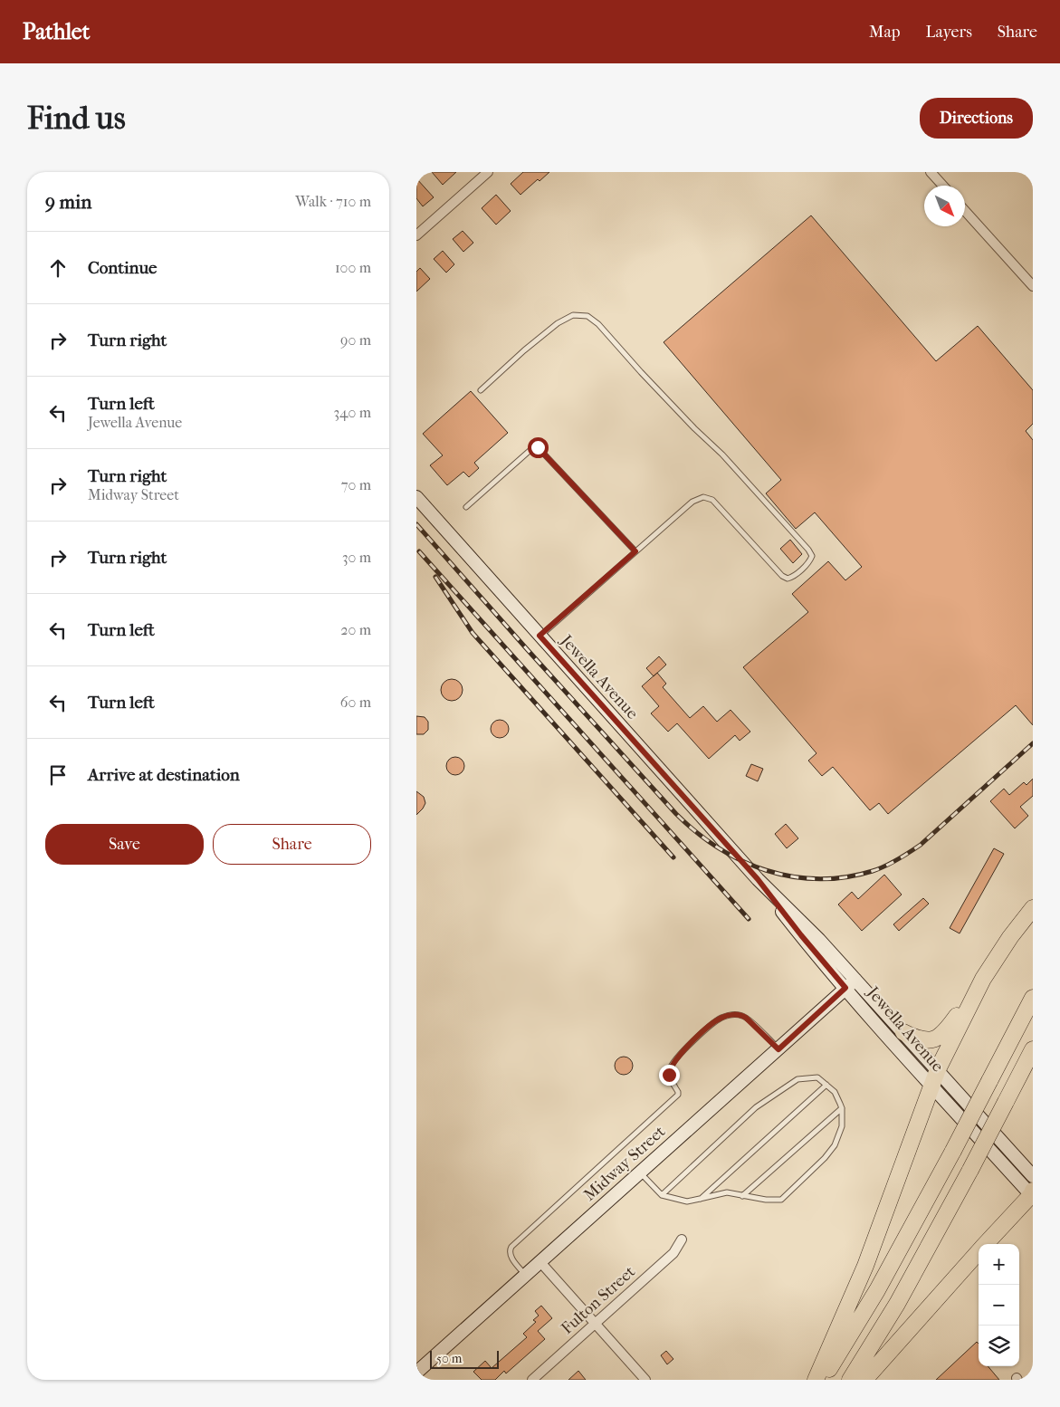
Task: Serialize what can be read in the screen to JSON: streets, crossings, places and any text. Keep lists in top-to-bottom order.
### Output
{
  "streets": {
    "main road": ["Jewella Avenue", "Midway Street"],
    "street": ["Fulton Street"]
  },
  "crossings": [
    ["Jewella Avenue", "Midway Street"]
  ],
  "scale_bar": "50 m",
  "north": "bottom right",
  "page": {
    "header": "Pathlet",
    "nav": ["Map", "Layers", "Share"],
    "buttons": [
      "Directions",
      ["Save", "Share"]
    ],
    "title": "Find us",
    "heading": ["9 min", "Walk · 710 m"],
    "list": [
      ["Continue", "100 m"],
      ["Turn right", "90 m"],
      ["Turn left", "Jewella Avenue", "340 m"],
      ["Turn right", "Midway Street", "70 m"],
      ["Turn right", "30 m"],
      ["Turn left", "20 m"],
      ["Turn left", "60 m"],
      "Arrive at destination"
    ],
    "map_buttons": ["+", "−"],
    "scale": "50 m"
  }
}
